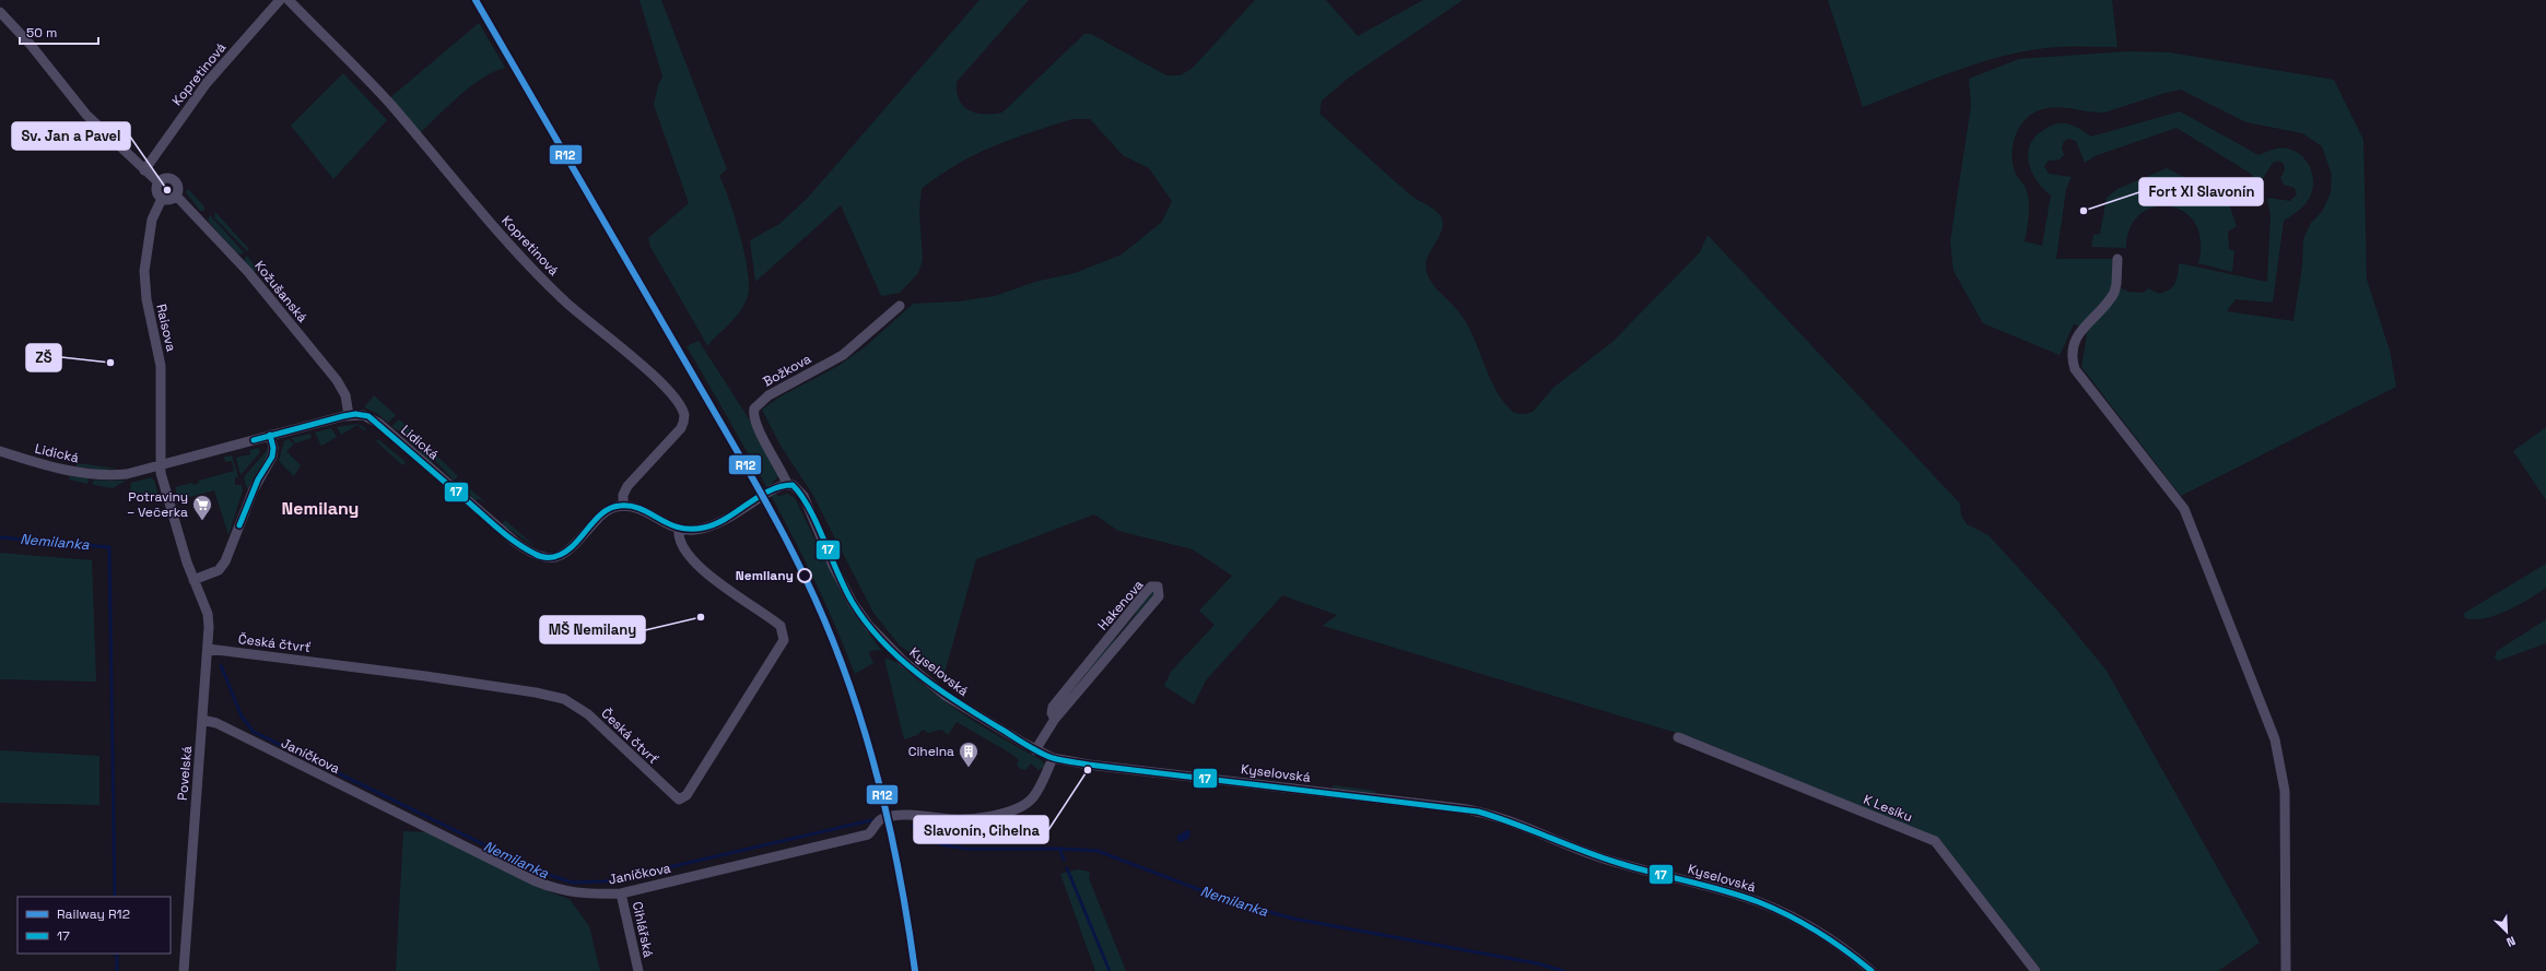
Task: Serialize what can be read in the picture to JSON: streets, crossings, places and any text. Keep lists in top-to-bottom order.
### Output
{
  "streets": {
    "street": [
      "Kopretinová",
      "Kožušanská",
      "Raisova",
      "Božkova",
      "Lidická",
      "Hakenova",
      "Česká čtvrť",
      "Kyselovská",
      "Janíčkova",
      "Povelská",
      "K Lesíku",
      "Cihlářská"
    ]
  },
  "crossings": [
    ["Kopretinová", "Lidická"],
    ["Kožušanská", "Raisova"],
    ["Kožušanská", "Lidická"],
    ["Raisova", "Lidická"],
    ["Raisova", "Povelská"],
    ["Božkova", "Kyselovská"],
    ["Lidická", "Povelská"],
    ["Česká čtvrť", "Povelská"],
    ["Kyselovská", "Janíčkova"],
    ["Janíčkova", "Povelská"],
    ["Janíčkova", "Cihlářská"]
  ],
  "districts": ["Nemilany"],
  "water": ["Nemilanka"],
  "places": {
    "other": [
      "Sv. Jan a Pavel",
      "Fort XI Slavonín",
      "ZŠ",
      "Nemilany",
      "MŠ Nemilany",
      "Slavonín, Cihelna"
    ],
    "supermarket": ["Potraviny – Večerka"],
    "building": ["Cihelna"]
  },
  "lines": ["rail line R12", "transit line 17"],
  "legend": ["Railway R12", "17"],
  "scale_bar": "50 m",
  "north": "bottom right"
}
